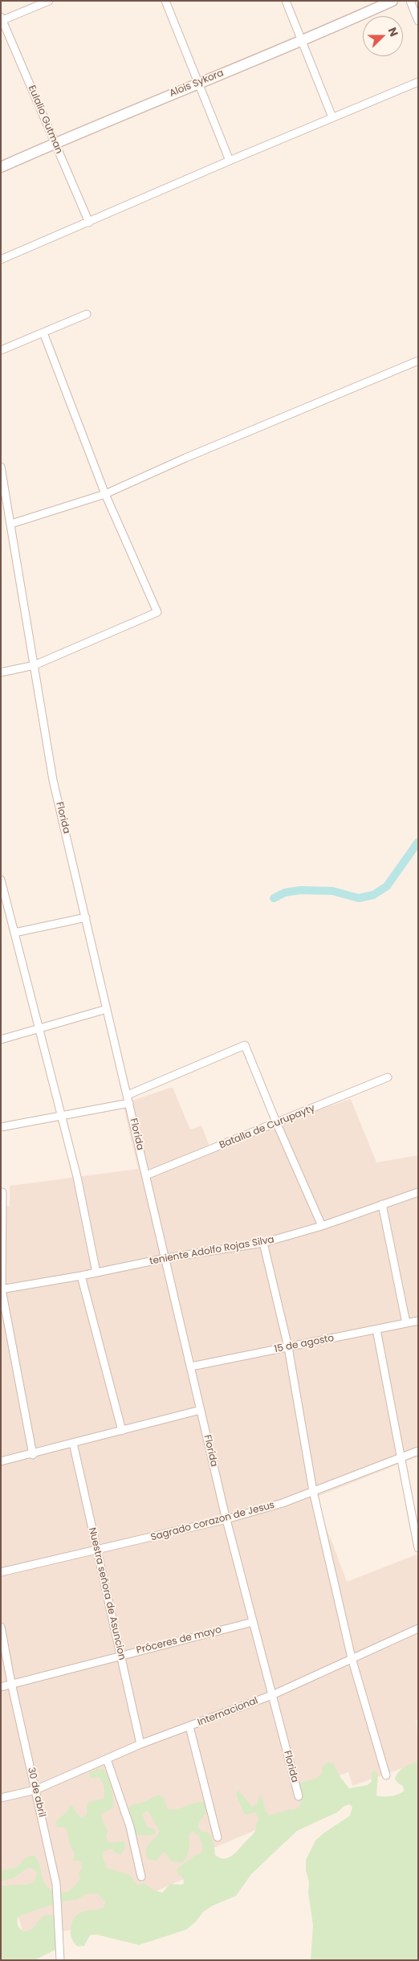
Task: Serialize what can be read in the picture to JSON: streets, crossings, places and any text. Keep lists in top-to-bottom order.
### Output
{
  "streets": {
    "street": [
      "Alois Sykora",
      "Eulalio Gutman",
      "Florida",
      "Batalla de Curupayty",
      "teniente Adolfo Rojas Silva",
      "15 de agosto",
      "Sagrado corazon de Jesus",
      "Nuestra señora de Asuncion",
      "Próceres de mayo",
      "Internacional",
      "30 de abril"
    ]
  },
  "crossings": [
    ["Alois Sykora", "Eulalio Gutman"],
    ["Florida", "Batalla de Curupayty"],
    ["Florida", "teniente Adolfo Rojas Silva"],
    ["Florida", "15 de agosto"],
    ["Florida", "Sagrado corazon de Jesus"],
    ["Florida", "Próceres de mayo"],
    ["Florida", "Internacional"],
    ["Sagrado corazon de Jesus", "Nuestra señora de Asuncion"],
    ["Nuestra señora de Asuncion", "Próceres de mayo"],
    ["Nuestra señora de Asuncion", "Internacional"],
    ["Próceres de mayo", "30 de abril"],
    ["Internacional", "30 de abril"]
  ],
  "north": "right"
}
